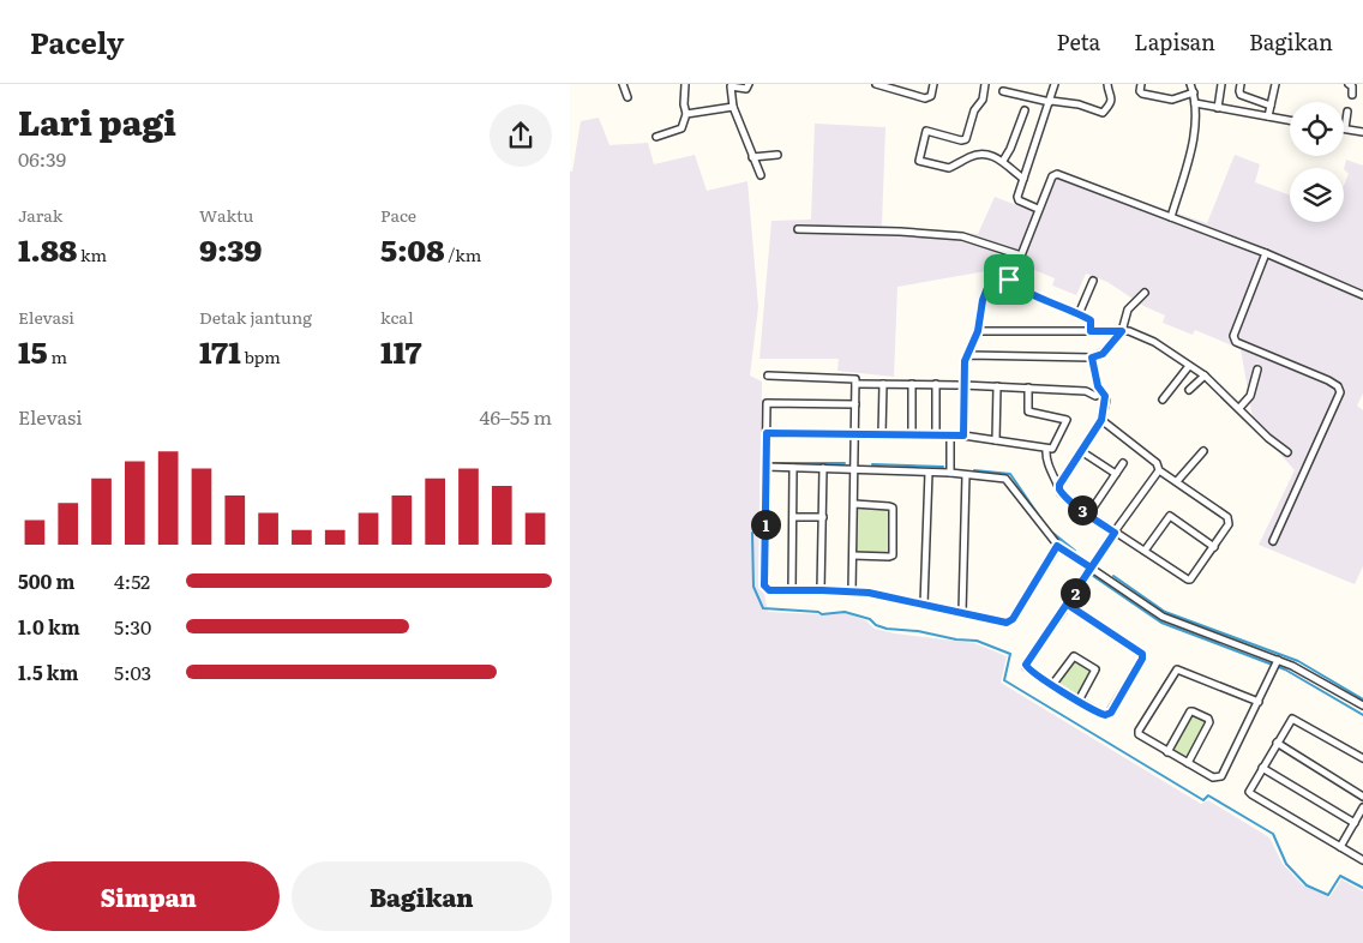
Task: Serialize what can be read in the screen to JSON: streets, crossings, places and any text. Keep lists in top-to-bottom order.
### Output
{
  "page": {
    "header": "Pacely",
    "nav": ["Peta", "Lapisan", "Bagikan"],
    "heading": ["Lari pagi", "06:39"],
    "stats": [
      ["Jarak", "1.88 km"],
      ["Waktu", "9:39"],
      ["Pace", "5:08 /km"],
      ["Elevasi", "15 m"],
      ["Detak jantung", "171 bpm"],
      ["kcal", "117"]
    ],
    "chart": ["Elevasi", "46–55 m"],
    "pins": ["3", "1", "2"],
    "list": [
      {
        "name": "500 m",
        "note": "4:52"
      },
      {
        "name": "1.0 km",
        "note": "5:30"
      },
      {
        "name": "1.5 km",
        "note": "5:03"
      }
    ],
    "buttons": ["Simpan", "Bagikan"]
  }
}
